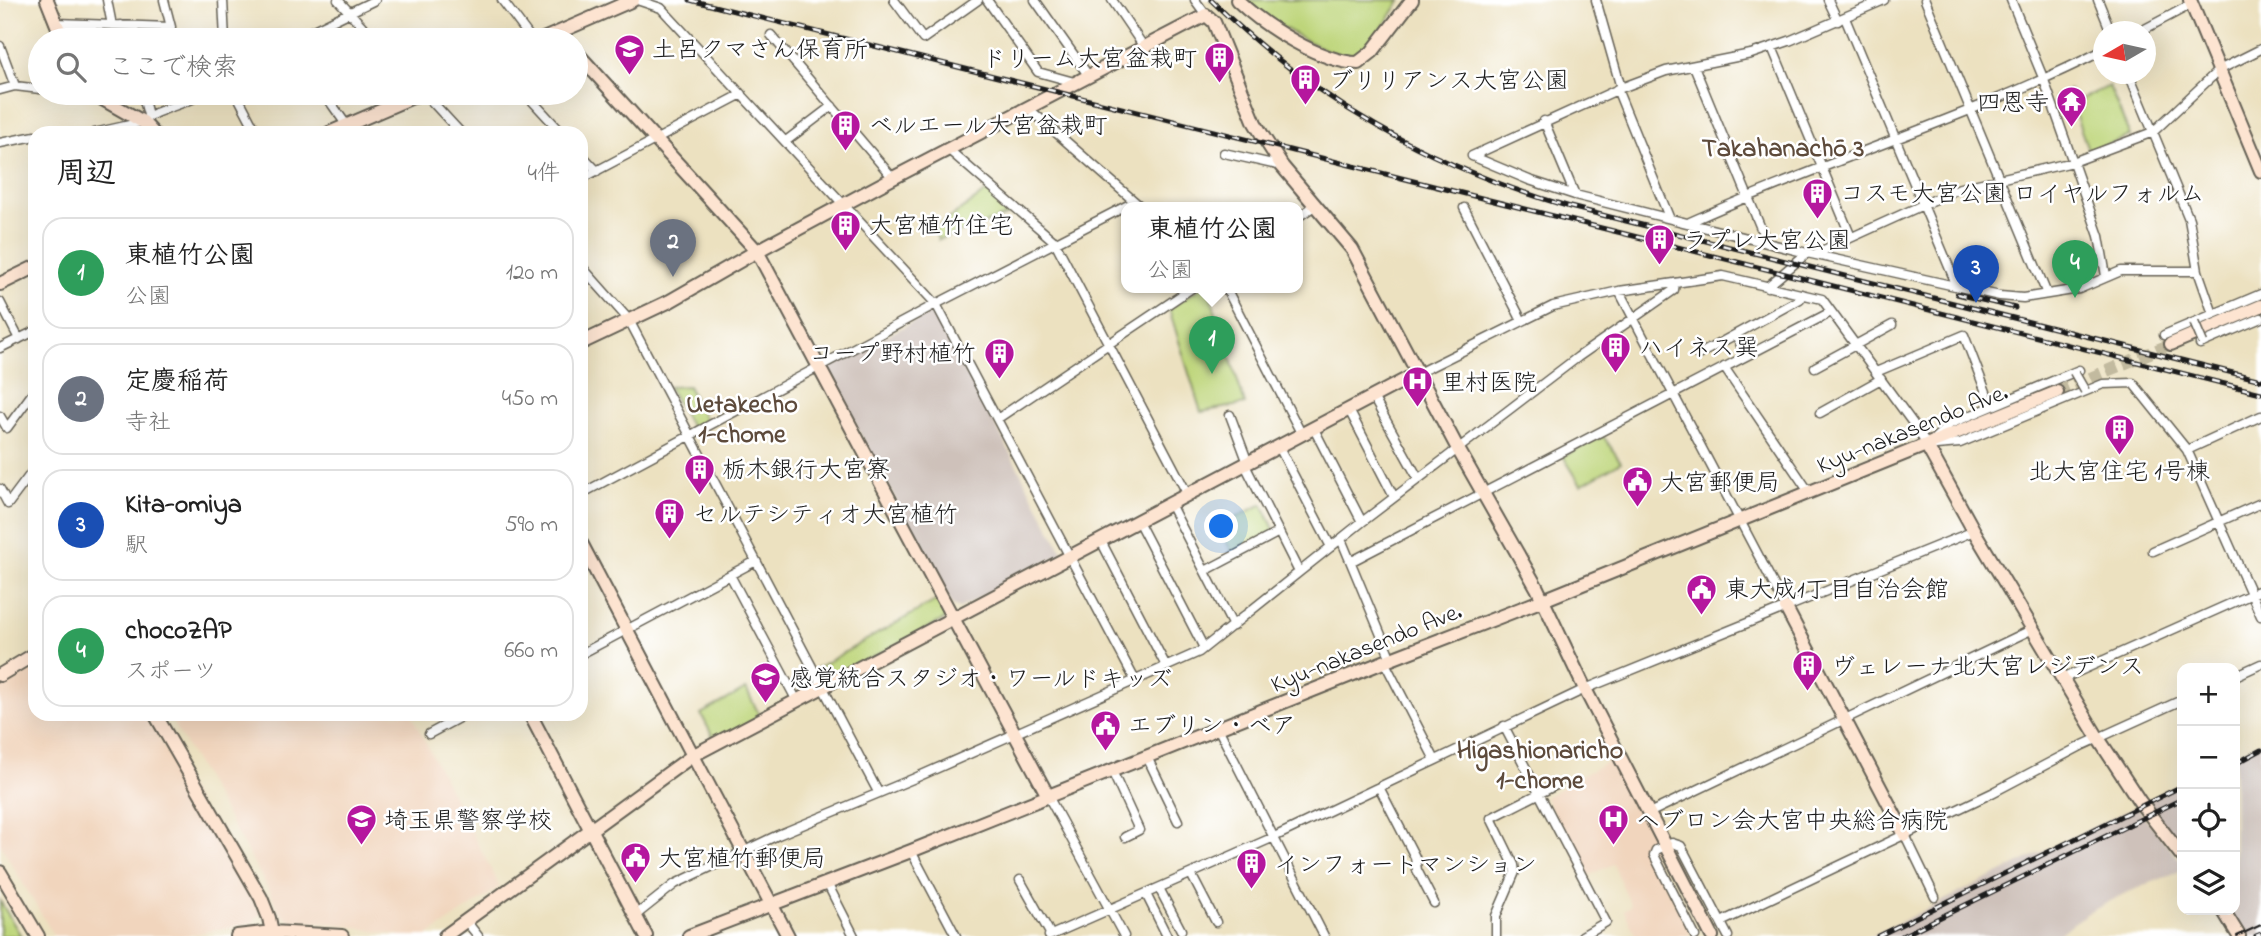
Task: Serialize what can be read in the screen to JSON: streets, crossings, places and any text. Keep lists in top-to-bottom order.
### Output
{
  "streets": {
    "street": ["Kyu-nakasendo Ave."]
  },
  "districts": ["Takahanachō 3", "Uetakecho 1-chome", "Higashionaricho 1-chome"],
  "places": {
    "school or university": ["土呂クマさん保育所", "感覚統合スタジオ・ワールドキッズ", "埼玉県警察学校"],
    "building": [
      "ドリーム大宮盆栽町",
      "ブリリアンス大宮公園",
      "ベルエール大宮盆栽町",
      "コスモ大宮公園 ロイヤルフォルム",
      "大宮植竹住宅",
      "ラプレ大宮公園",
      "ハイネス巽",
      "コープ野村植竹",
      "北大宮住宅 1号棟",
      "栃木銀行大宮寮",
      "セルテシティオ大宮植竹",
      "ヴェレーナ北大宮レジデンス",
      "インフォートマンション"
    ],
    "temple": ["四恩寺"],
    "hospital": ["里村医院", "ヘブロン会大宮中央総合病院"],
    "public building": [
      "大宮郵便局",
      "東大成1丁目自治会館",
      "エブリン・ベア",
      "大宮植竹郵便局"
    ]
  },
  "north": "left",
  "page": {
    "search": "ここで検索",
    "heading": ["周辺", "4件"],
    "popup": ["東植竹公園", "公園"],
    "list": [
      {
        "mark": "1",
        "name": "東植竹公園",
        "note": "公園",
        "value": "120 m"
      },
      {
        "mark": "2",
        "name": "定慶稲荷",
        "note": "寺社",
        "value": "450 m"
      },
      {
        "mark": "3",
        "name": "Kita-omiya",
        "note": "駅",
        "value": "590 m"
      },
      {
        "mark": "4",
        "name": "chocoZAP",
        "note": "スポーツ",
        "value": "660 m"
      }
    ],
    "pins": [
      "2",
      "4",
      "3",
      "1"
    ],
    "map_buttons": ["+", "−"]
  }
}
